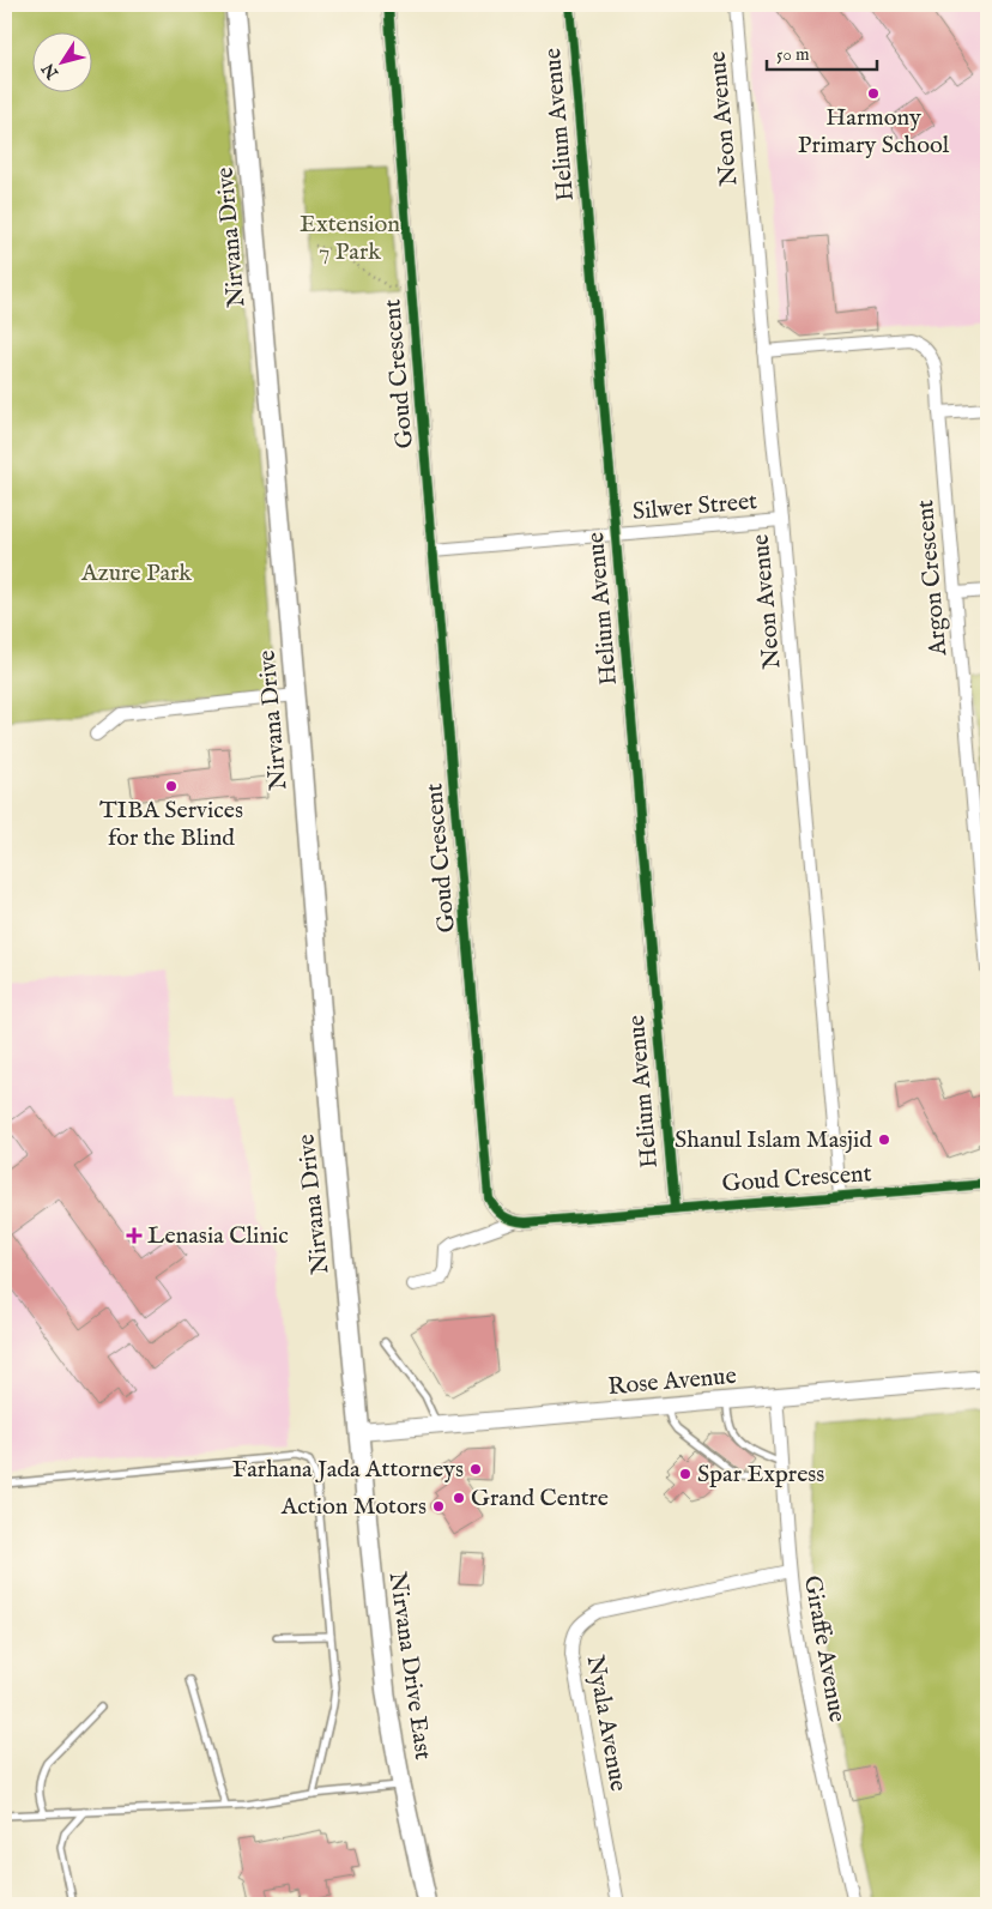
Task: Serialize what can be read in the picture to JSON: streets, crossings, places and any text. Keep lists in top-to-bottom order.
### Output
{
  "streets": {
    "main road": ["Nirvana Drive", "Nirvana Drive East"],
    "street": [
      "Neon Avenue",
      "Helium Avenue",
      "Goud Crescent",
      "Silwer Street",
      "Argon Crescent",
      "Rose Avenue",
      "Giraffe Avenue",
      "Nyala Avenue"
    ]
  },
  "crossings": [
    ["Neon Avenue", "Goud Crescent"],
    ["Neon Avenue", "Silwer Street"],
    ["Neon Avenue", "Argon Crescent"],
    ["Helium Avenue", "Goud Crescent"],
    ["Helium Avenue", "Silwer Street"],
    ["Nirvana Drive", "Rose Avenue"],
    ["Nirvana Drive", "Nirvana Drive East"],
    ["Goud Crescent", "Silwer Street"],
    ["Rose Avenue", "Giraffe Avenue"],
    ["Rose Avenue", "Nirvana Drive East"],
    ["Giraffe Avenue", "Nyala Avenue"]
  ],
  "parks": ["Extension 7 Park", "Azure Park"],
  "places": {
    "other": [
      "Harmony Primary School",
      "TIBA Services for the Blind",
      "Shanul Islam Masjid",
      "Farhana Jada Attorneys",
      "Spar Express",
      "Grand Centre",
      "Action Motors"
    ],
    "health": ["Lenasia Clinic"]
  },
  "scale_bar": "50 m",
  "north": "bottom left"
}
